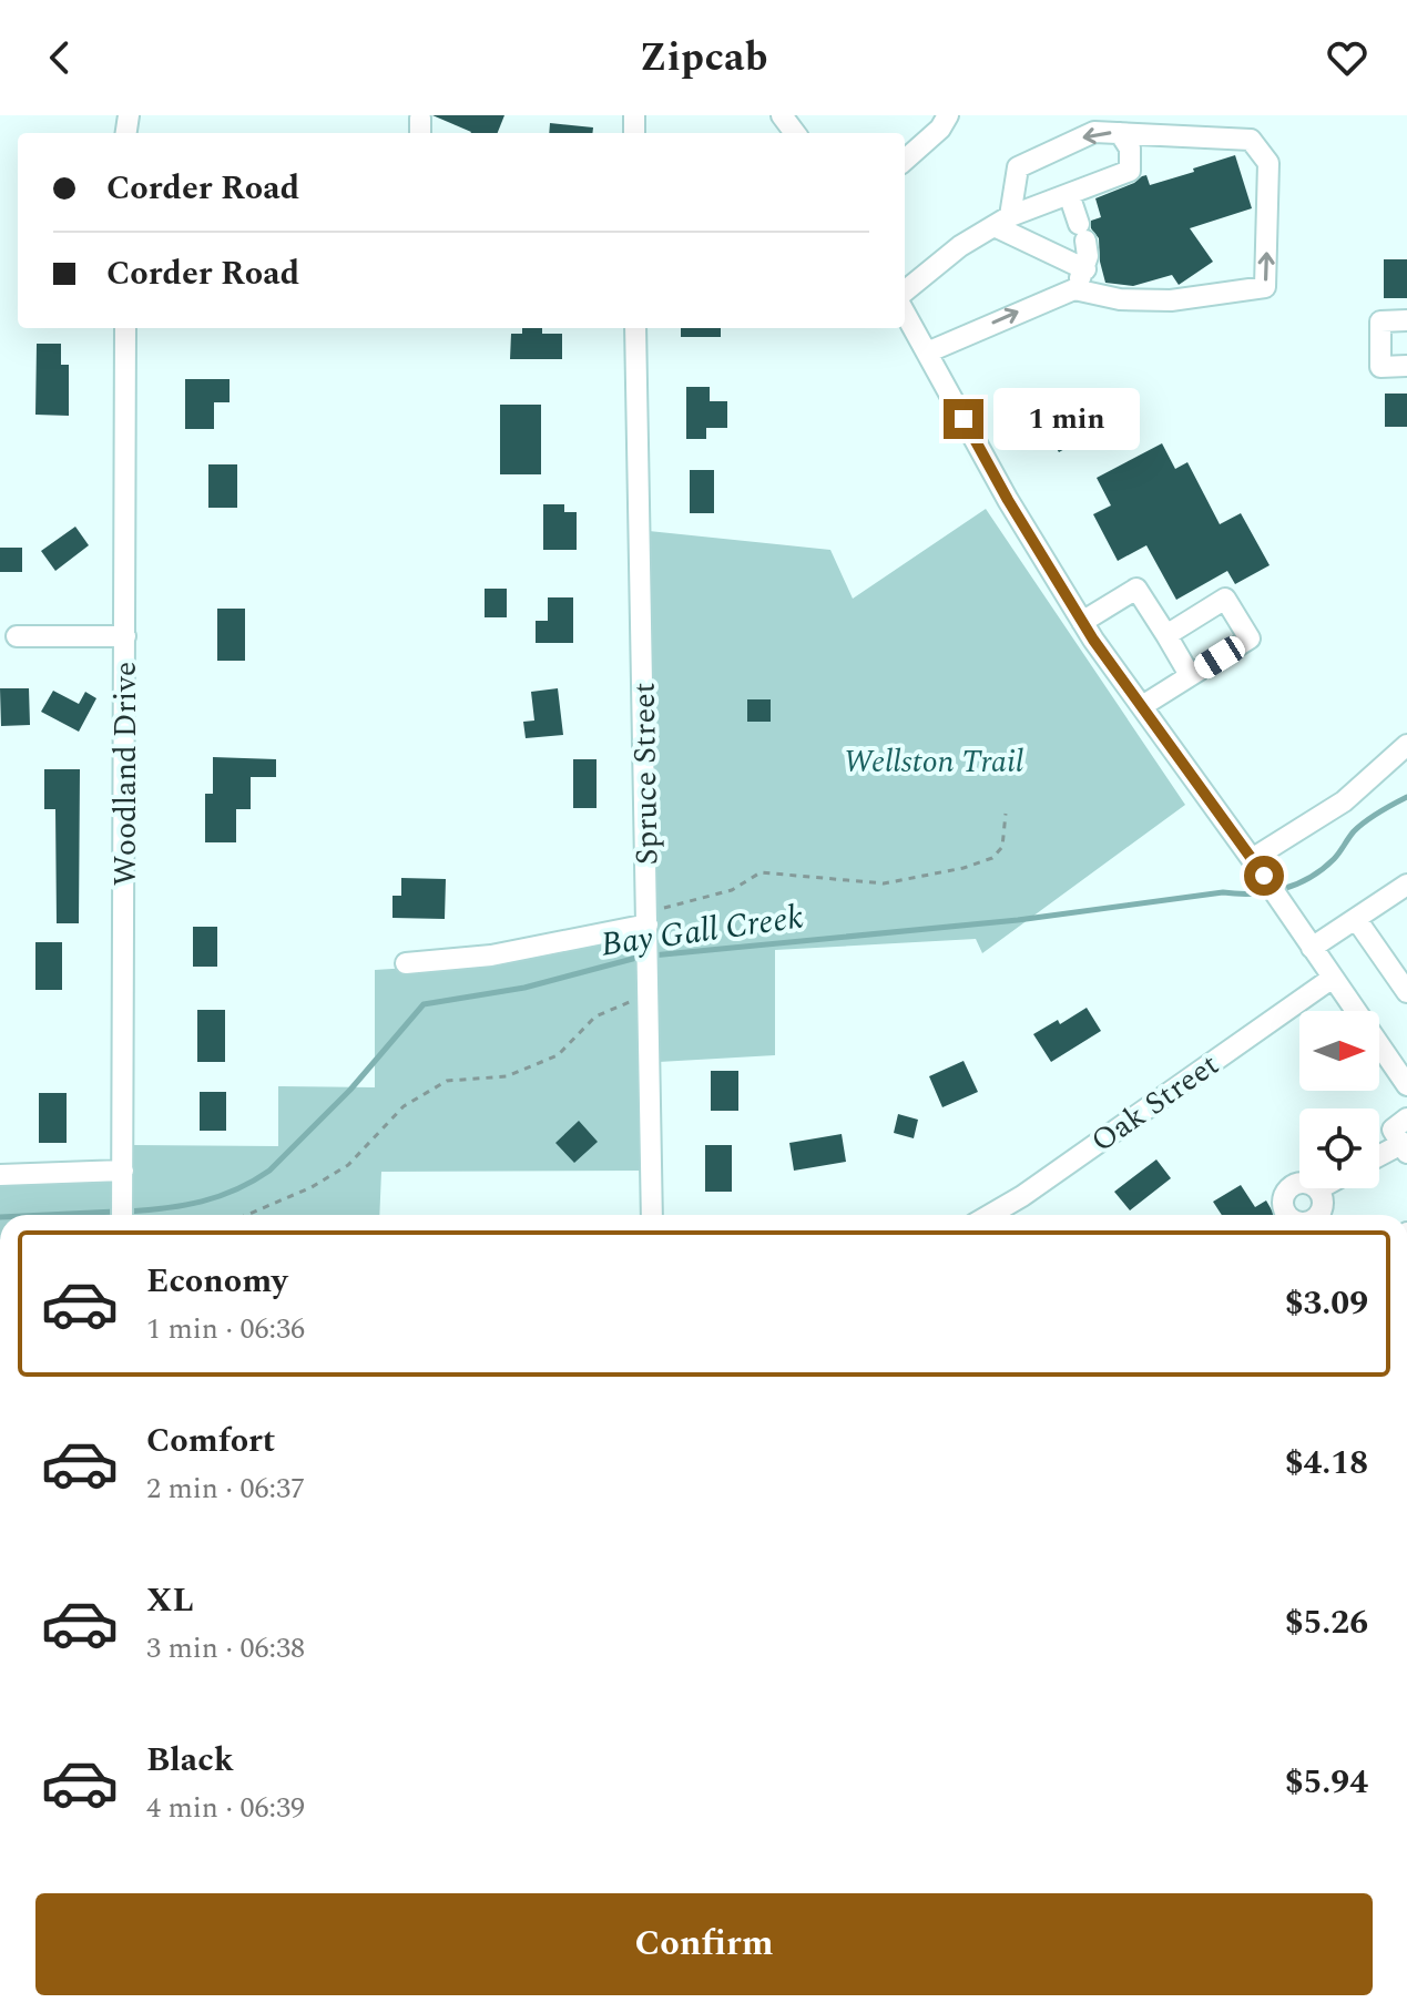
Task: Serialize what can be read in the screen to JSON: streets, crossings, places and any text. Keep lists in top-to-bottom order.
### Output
{
  "streets": {
    "street": ["Woodland Drive", "Spruce Street", "Oak Street"]
  },
  "water": ["Bay Gall Creek"],
  "parks": ["Wellston Trail"],
  "north": "right",
  "page": {
    "header": "Zipcab",
    "banner": ["Corder Road", "Corder Road"],
    "bubble": "1 min",
    "list": [
      {
        "name": "Economy",
        "note": "1 min · 06:36",
        "value": "$3.09"
      },
      {
        "name": "Comfort",
        "note": "2 min · 06:37",
        "value": "$4.18"
      },
      {
        "name": "XL",
        "note": "3 min · 06:38",
        "value": "$5.26"
      },
      {
        "name": "Black",
        "note": "4 min · 06:39",
        "value": "$5.94"
      }
    ],
    "buttons": "Confirm"
  }
}
